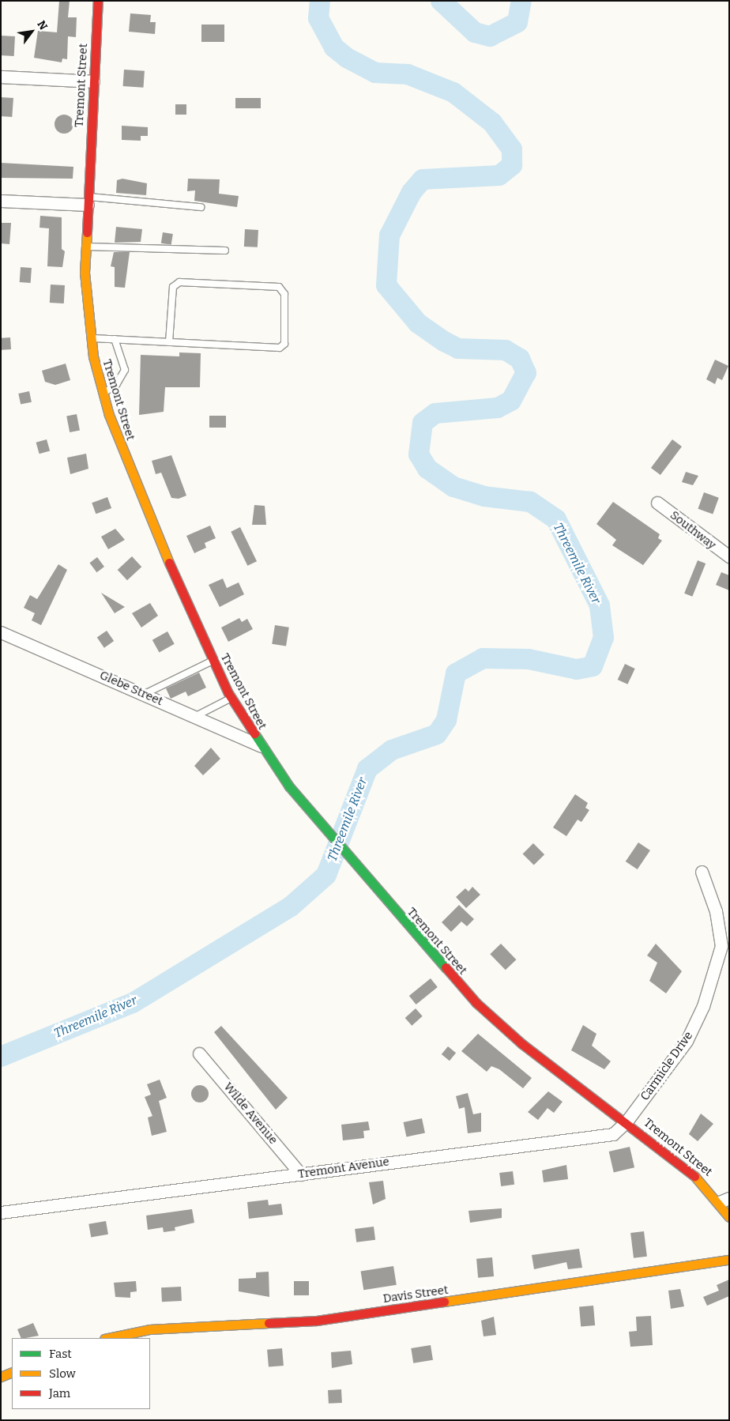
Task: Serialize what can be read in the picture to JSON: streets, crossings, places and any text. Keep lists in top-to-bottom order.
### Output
{
  "streets": {
    "main road": ["Tremont Street", "Davis Street"],
    "street": [
      "Southway",
      "Glebe Street",
      "Carmicle Drive",
      "Wilde Avenue",
      "Tremont Avenue"
    ]
  },
  "crossings": [
    ["Tremont Street", "Glebe Street"],
    ["Tremont Street", "Carmicle Drive"],
    ["Tremont Street", "Tremont Avenue"],
    ["Carmicle Drive", "Tremont Avenue"],
    ["Wilde Avenue", "Tremont Avenue"]
  ],
  "water": ["Threemile River"],
  "legend": ["Fast", "Slow", "Jam"],
  "north": "top right"
}
